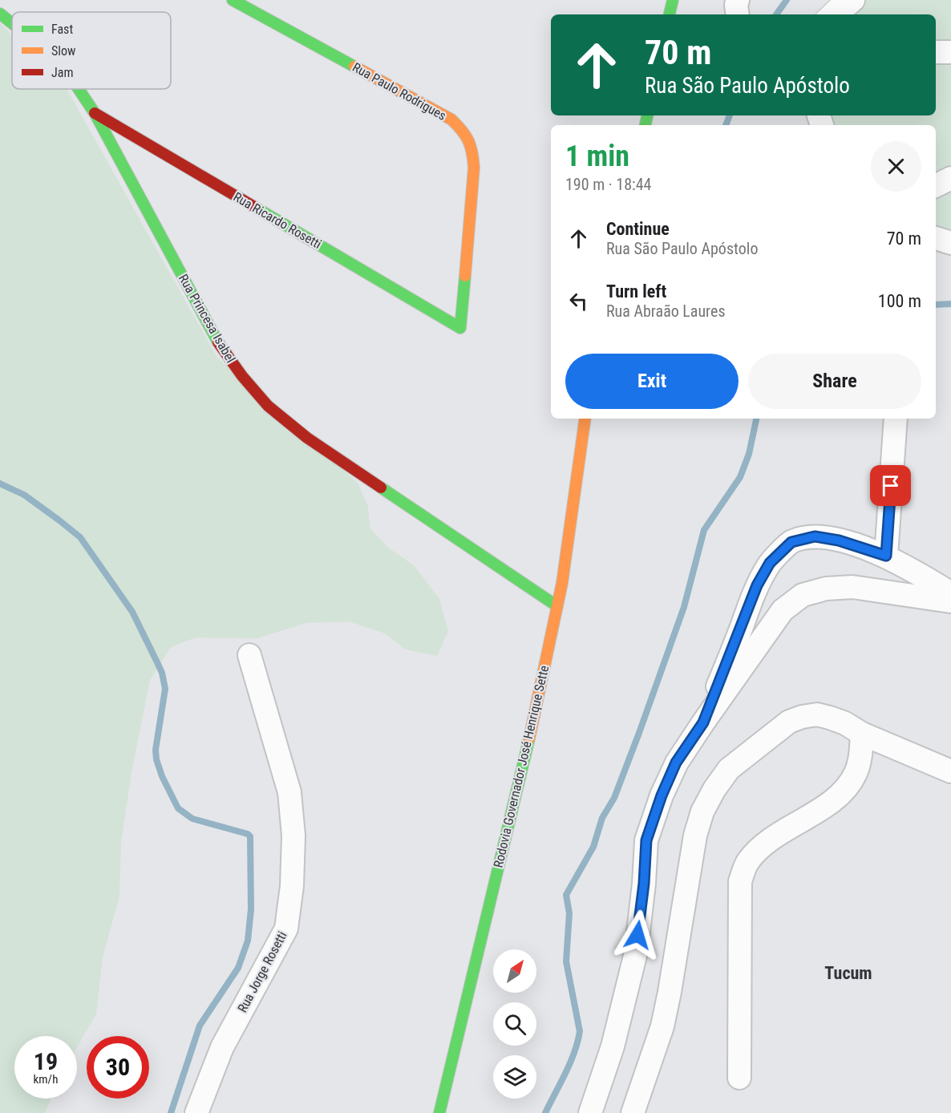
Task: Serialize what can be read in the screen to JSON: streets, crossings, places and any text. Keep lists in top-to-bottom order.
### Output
{
  "streets": {
    "street": [
      "Rua Paulo Rodrigues",
      "Rua Ricardo Rosetti",
      "Rua Princesa Isabel",
      "Rodovia Governador José Henrique Sette",
      "Rua Jorge Rosetti"
    ]
  },
  "crossings": [
    ["Rua Paulo Rodrigues", "Rua Ricardo Rosetti"],
    ["Rua Ricardo Rosetti", "Rua Princesa Isabel"],
    ["Rua Princesa Isabel", "Rodovia Governador José Henrique Sette"]
  ],
  "districts": ["Tucum"],
  "legend": ["Fast", "Slow", "Jam"],
  "north": "top right",
  "page": {
    "turn": ["70 m", "Rua São Paulo Apóstolo"],
    "heading": ["1 min", "190 m · 18:44"],
    "list": [
      {
        "name": "Continue",
        "note": "Rua São Paulo Apóstolo",
        "value": "70 m"
      },
      {
        "name": "Turn left",
        "note": "Rua Abraão Laures",
        "value": "100 m"
      }
    ],
    "buttons": ["Exit", "Share"],
    "speed": "19 km/h",
    "limit": "30"
  }
}
